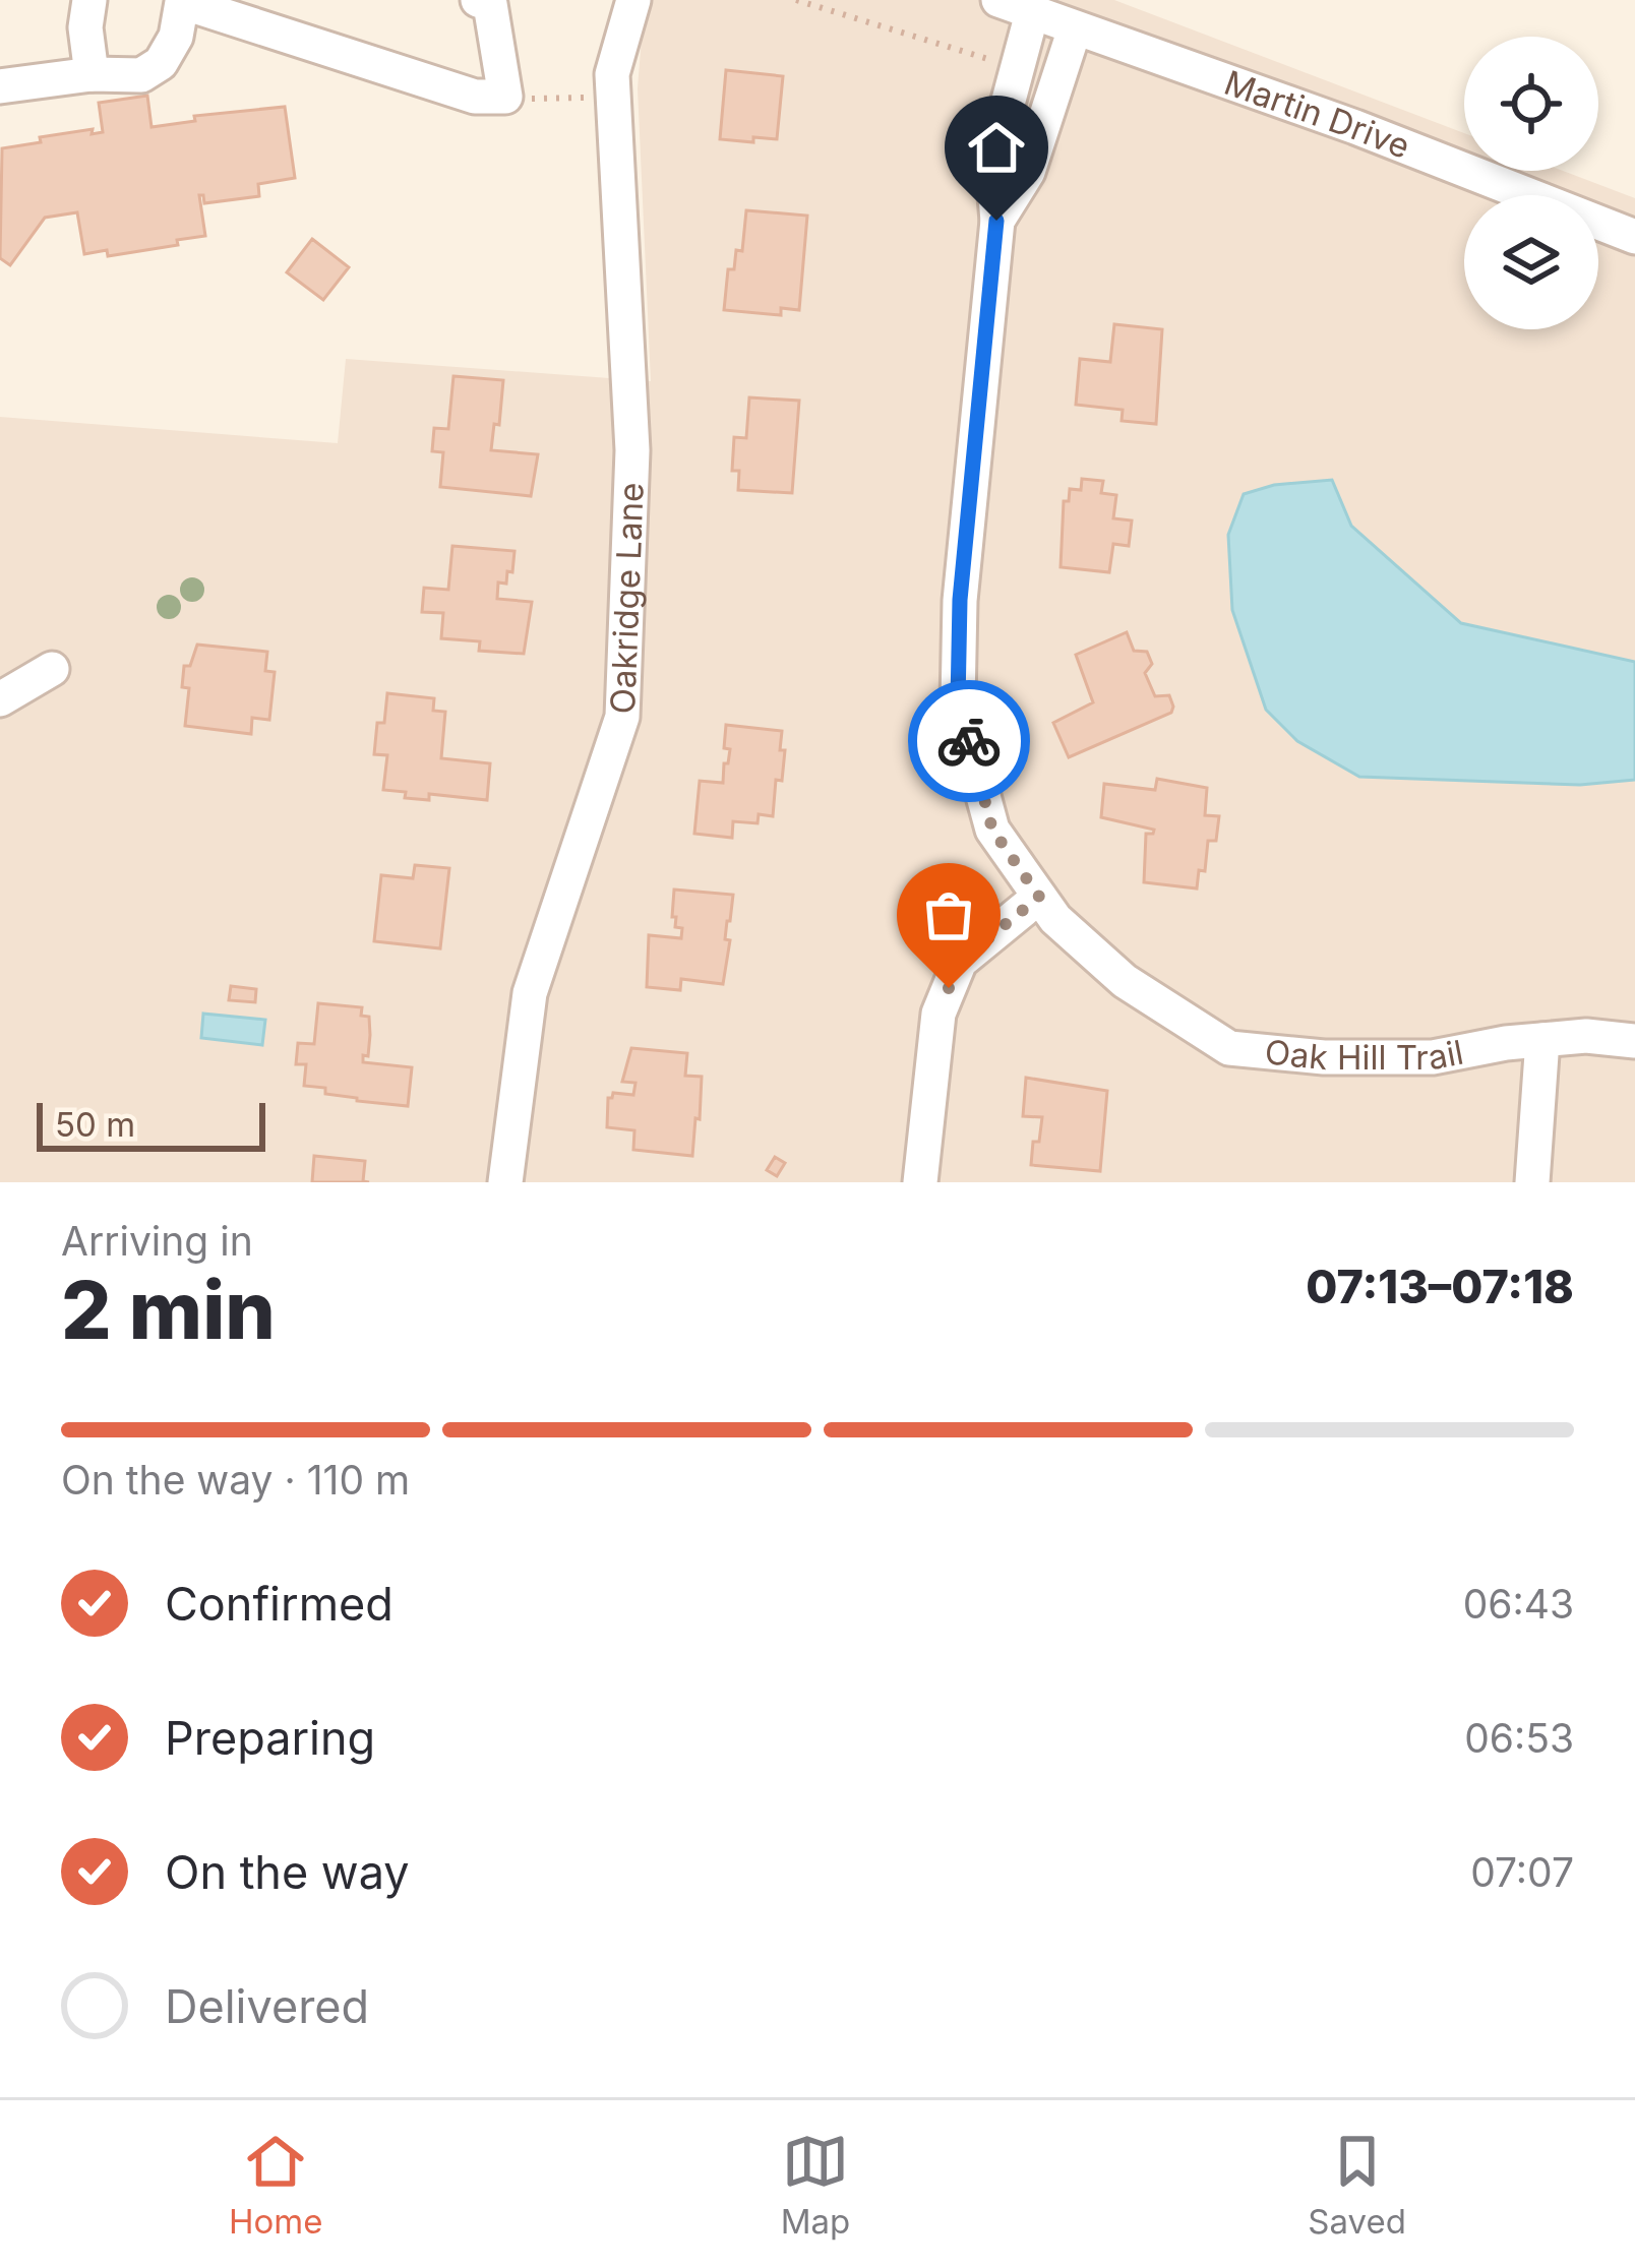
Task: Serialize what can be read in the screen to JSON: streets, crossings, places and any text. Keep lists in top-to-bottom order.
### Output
{
  "streets": {
    "street": ["Martin Drive", "Oakridge Lane", "Oak Hill Trail"]
  },
  "crossings": [
    ["Martin Drive", "Oak Hill Trail"]
  ],
  "scale_bar": "50 m",
  "page": {
    "scale": "50 m",
    "heading": ["2 min", "Arriving in", "07:13–07:18"],
    "bar": "On the way · 110 m",
    "list": [
      ["Confirmed", "06:43"],
      ["Preparing", "06:53"],
      ["On the way", "07:07"],
      "Delivered"
    ],
    "tabs": ["Home", "Map", "Saved"]
  }
}
